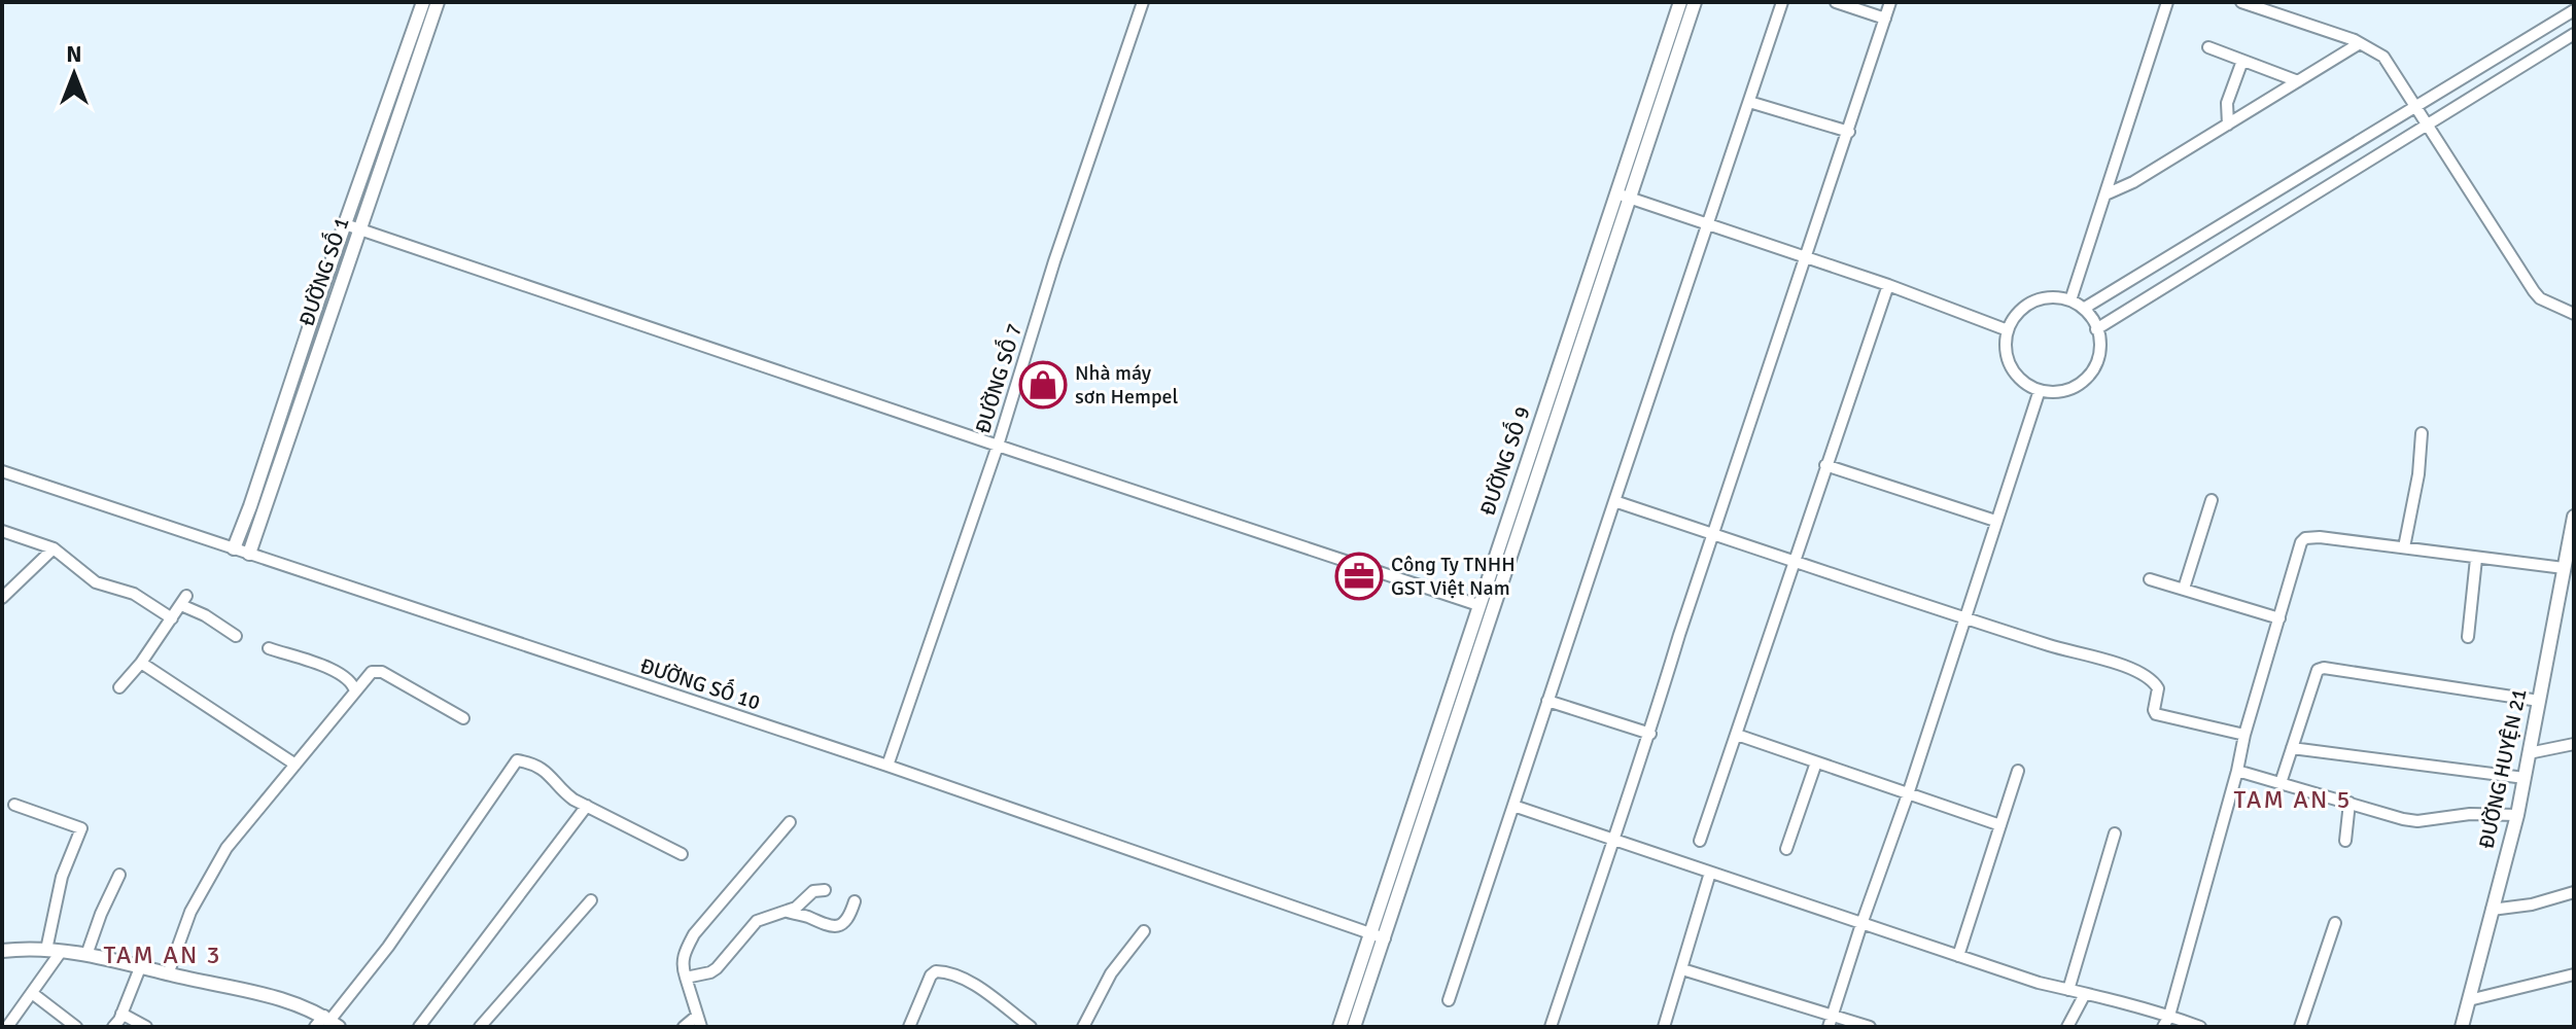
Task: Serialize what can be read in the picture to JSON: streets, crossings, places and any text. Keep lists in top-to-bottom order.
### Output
{
  "streets": {
    "street": [
      "ĐƯỜNG SỐ 1",
      "ĐƯỜNG SỐ 7",
      "ĐƯỜNG SỐ 9",
      "ĐƯỜNG SỐ 10",
      "ĐƯỜNG HUYỆN 21"
    ]
  },
  "crossings": [
    ["ĐƯỜNG SỐ 1", "ĐƯỜNG SỐ 10"],
    ["ĐƯỜNG SỐ 7", "ĐƯỜNG SỐ 10"],
    ["ĐƯỜNG SỐ 9", "ĐƯỜNG SỐ 10"]
  ],
  "districts": ["TAM AN 5", "TAM AN 3"],
  "places": {
    "shop": ["Nhà máy sơn Hempel"],
    "office": ["Công Ty TNHH GST Việt Nam"]
  },
  "north": "top"
}
